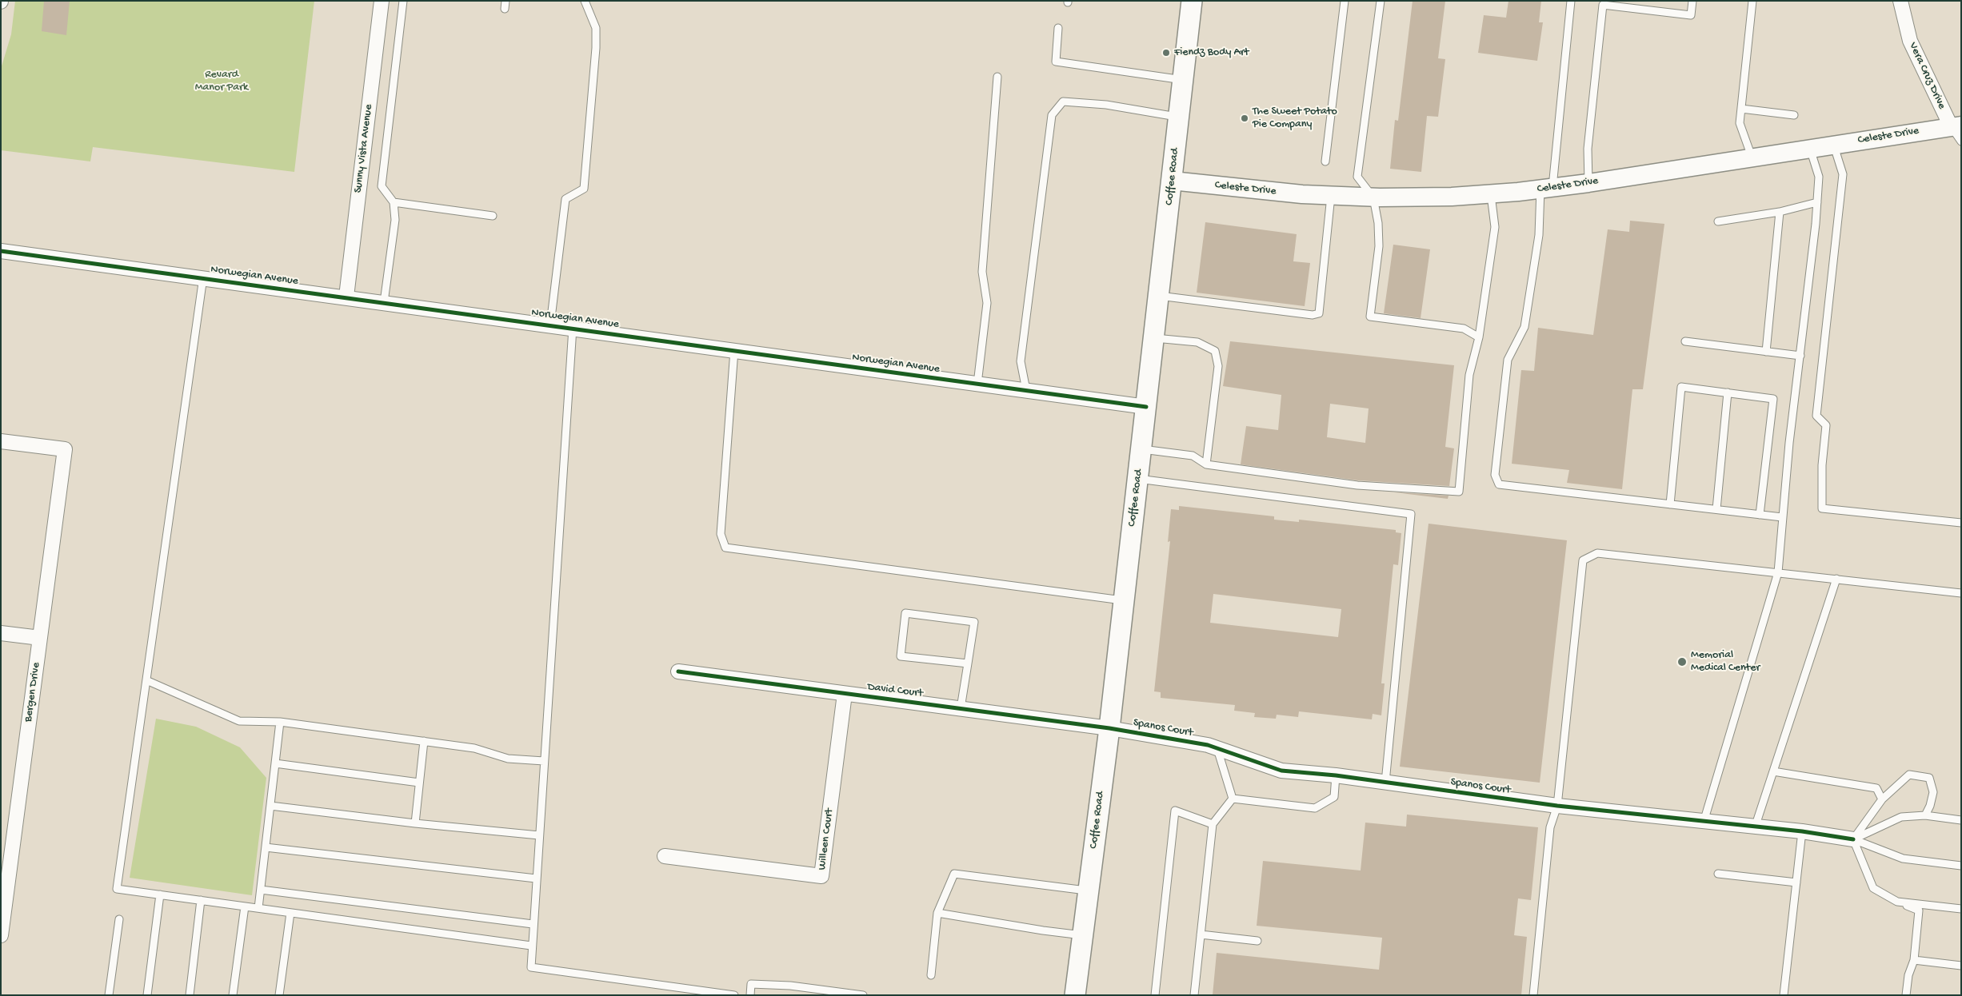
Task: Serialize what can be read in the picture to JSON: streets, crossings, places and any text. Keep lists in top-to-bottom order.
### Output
{
  "streets": {
    "main road": ["Coffee Road"],
    "street": [
      "Vera Cruz Drive",
      "Celeste Drive",
      "Sunny Vista Avenue",
      "Norwegian Avenue",
      "David Court",
      "Bergen Drive",
      "Spanos Court",
      "Willeen Court"
    ]
  },
  "crossings": [
    ["Vera Cruz Drive", "Celeste Drive"],
    ["Celeste Drive", "Coffee Road"],
    ["Sunny Vista Avenue", "Norwegian Avenue"],
    ["Coffee Road", "Norwegian Avenue"],
    ["Coffee Road", "David Court"],
    ["Coffee Road", "Spanos Court"],
    ["David Court", "Spanos Court"],
    ["David Court", "Willeen Court"]
  ],
  "parks": ["Revard Manor Park"],
  "places": ["Fiendz Body Art", "The Sweet Potato Pie Company", "Memorial Medical Center"]
}
